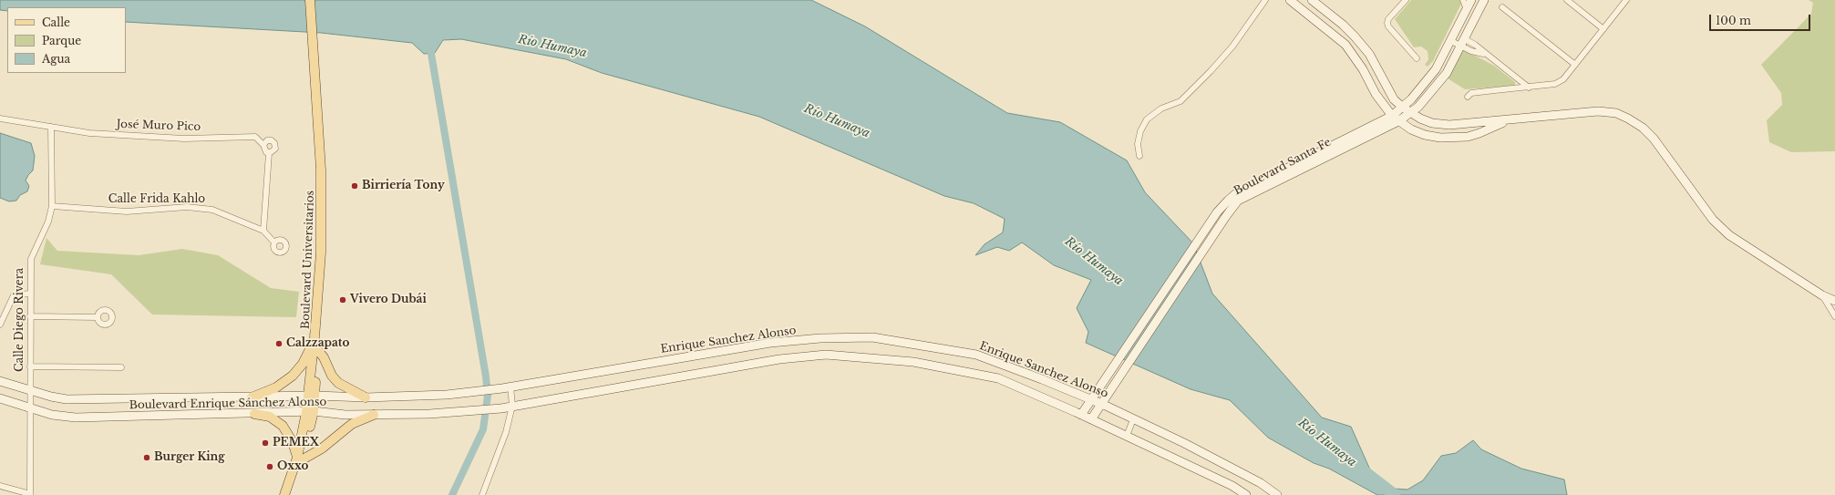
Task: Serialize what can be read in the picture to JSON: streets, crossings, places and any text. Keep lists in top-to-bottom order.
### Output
{
  "streets": {
    "main road": ["Boulevard Universitarios"],
    "street": [
      "José Muro Pico",
      "Boulevard Santa Fe",
      "Calle Frida Kahlo",
      "Calle Diego Rivera",
      "Enrique Sanchez Alonso",
      "Boulevard Enrique Sánchez Alonso"
    ]
  },
  "crossings": [
    ["José Muro Pico", "Calle Diego Rivera"],
    ["Boulevard Santa Fe", "Enrique Sanchez Alonso"],
    ["Calle Frida Kahlo", "Calle Diego Rivera"],
    ["Boulevard Universitarios", "Boulevard Enrique Sánchez Alonso"],
    ["Calle Diego Rivera", "Boulevard Enrique Sánchez Alonso"],
    ["Enrique Sanchez Alonso", "Boulevard Enrique Sánchez Alonso"]
  ],
  "water": ["Río Humaya"],
  "places": [
    "Birriería Tony",
    "Vivero Dubái",
    "Calzzapato",
    "PEMEX",
    "Burger King",
    "Oxxo"
  ],
  "legend": ["Calle", "Parque", "Agua"],
  "scale_bar": "100 m"
}
